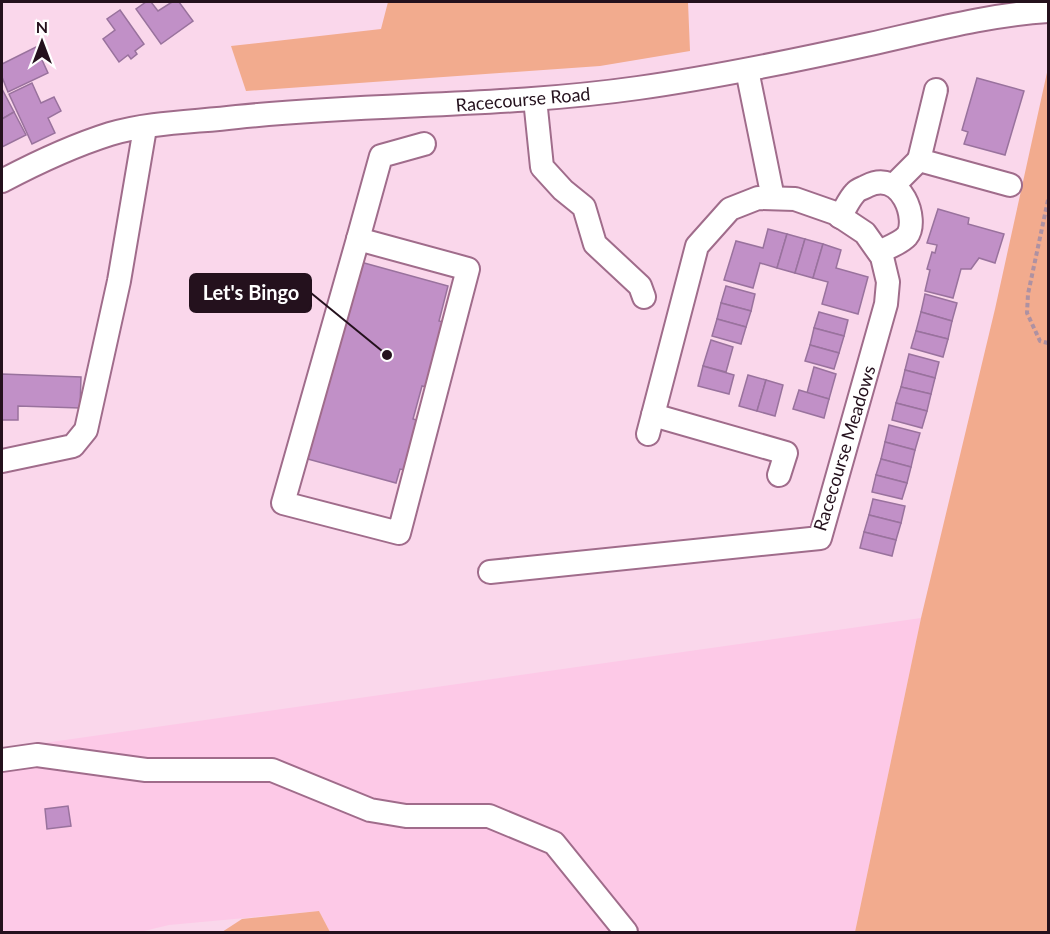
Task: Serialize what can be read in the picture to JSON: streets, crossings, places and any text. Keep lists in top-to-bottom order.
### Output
{
  "streets": {
    "street": ["Racecourse Road", "Racecourse Meadows"]
  },
  "places": ["Let's Bingo"],
  "north": "top"
}
